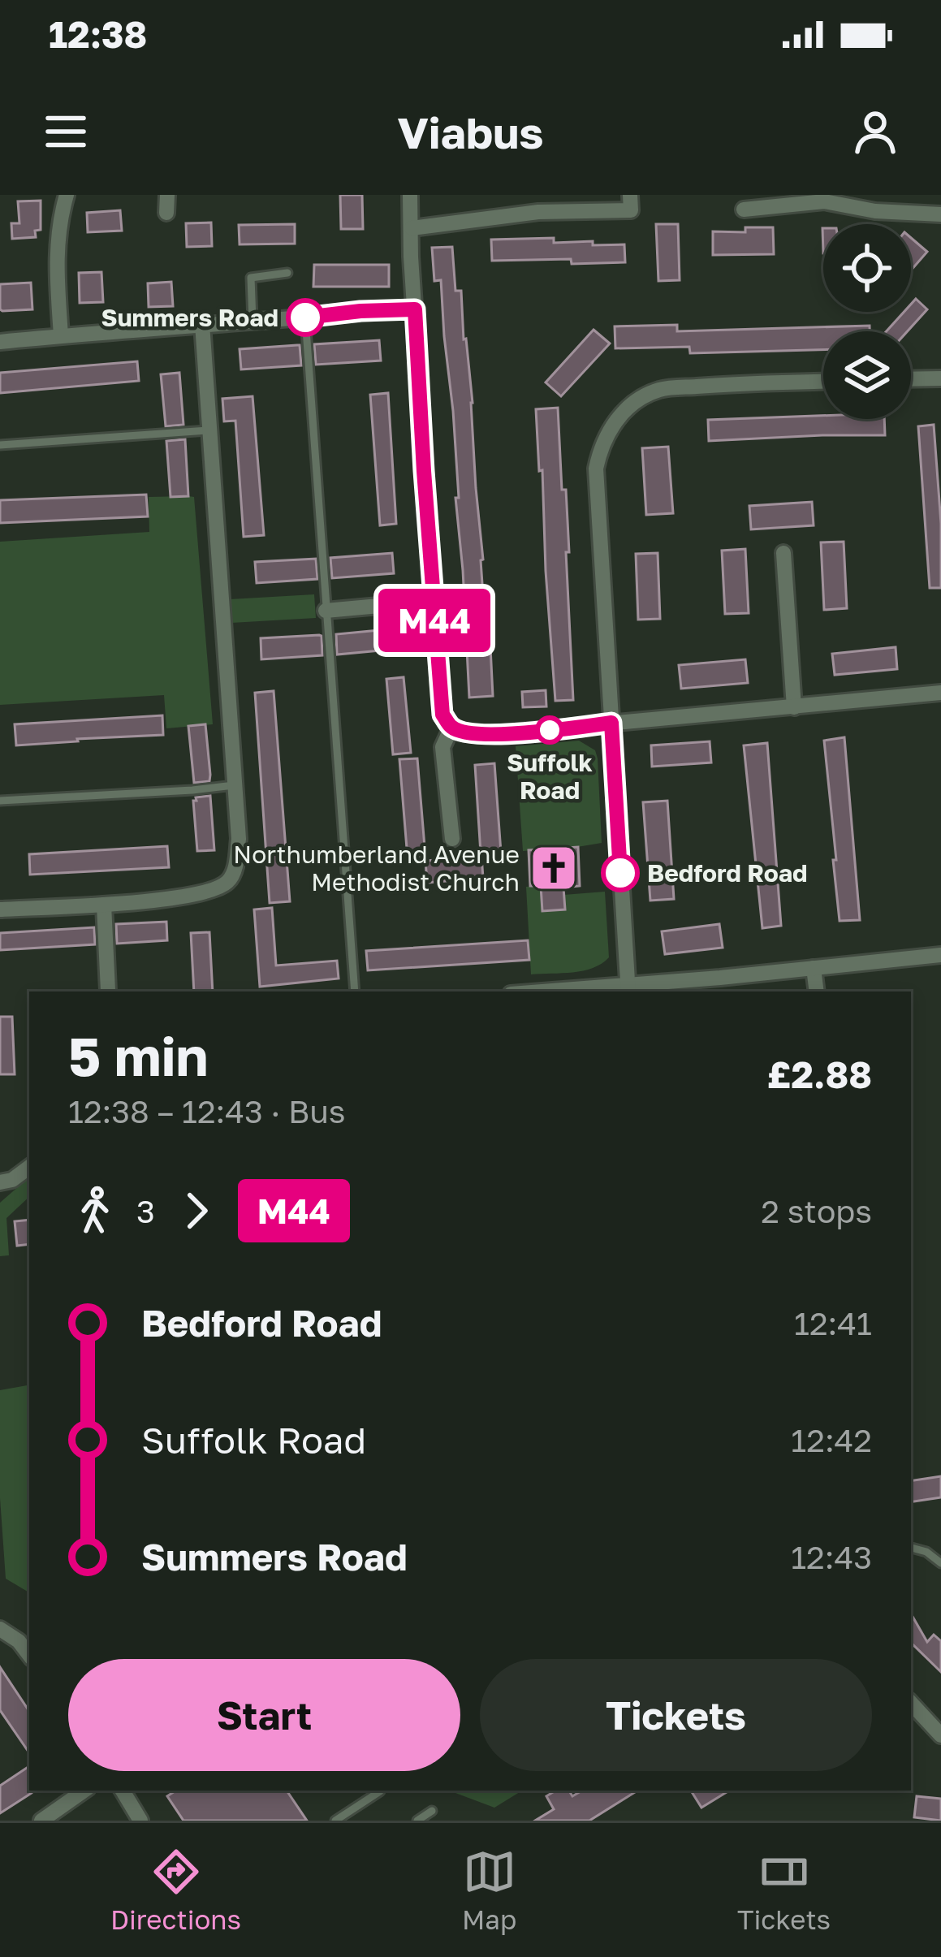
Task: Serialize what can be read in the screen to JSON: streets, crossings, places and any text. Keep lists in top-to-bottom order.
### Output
{
  "places": {
    "other": ["Summers Road", "Suffolk Road", "Bedford Road"],
    "church": ["Northumberland Avenue Methodist Church"]
  },
  "lines": ["bus line M44"],
  "page": {
    "status": "12:38",
    "header": "Viabus",
    "on_map": "M44",
    "heading": ["5 min", "12:38 – 12:43 · Bus", "£2.88"],
    "legs": ["3", "M44", "2 stops"],
    "list": [
      {
        "name": "Bedford Road",
        "value": "12:41"
      },
      {
        "name": "Suffolk Road",
        "value": "12:42"
      },
      {
        "name": "Summers Road",
        "value": "12:43"
      }
    ],
    "buttons": ["Start", "Tickets"],
    "tabs": ["Directions", "Map", "Tickets"]
  }
}
